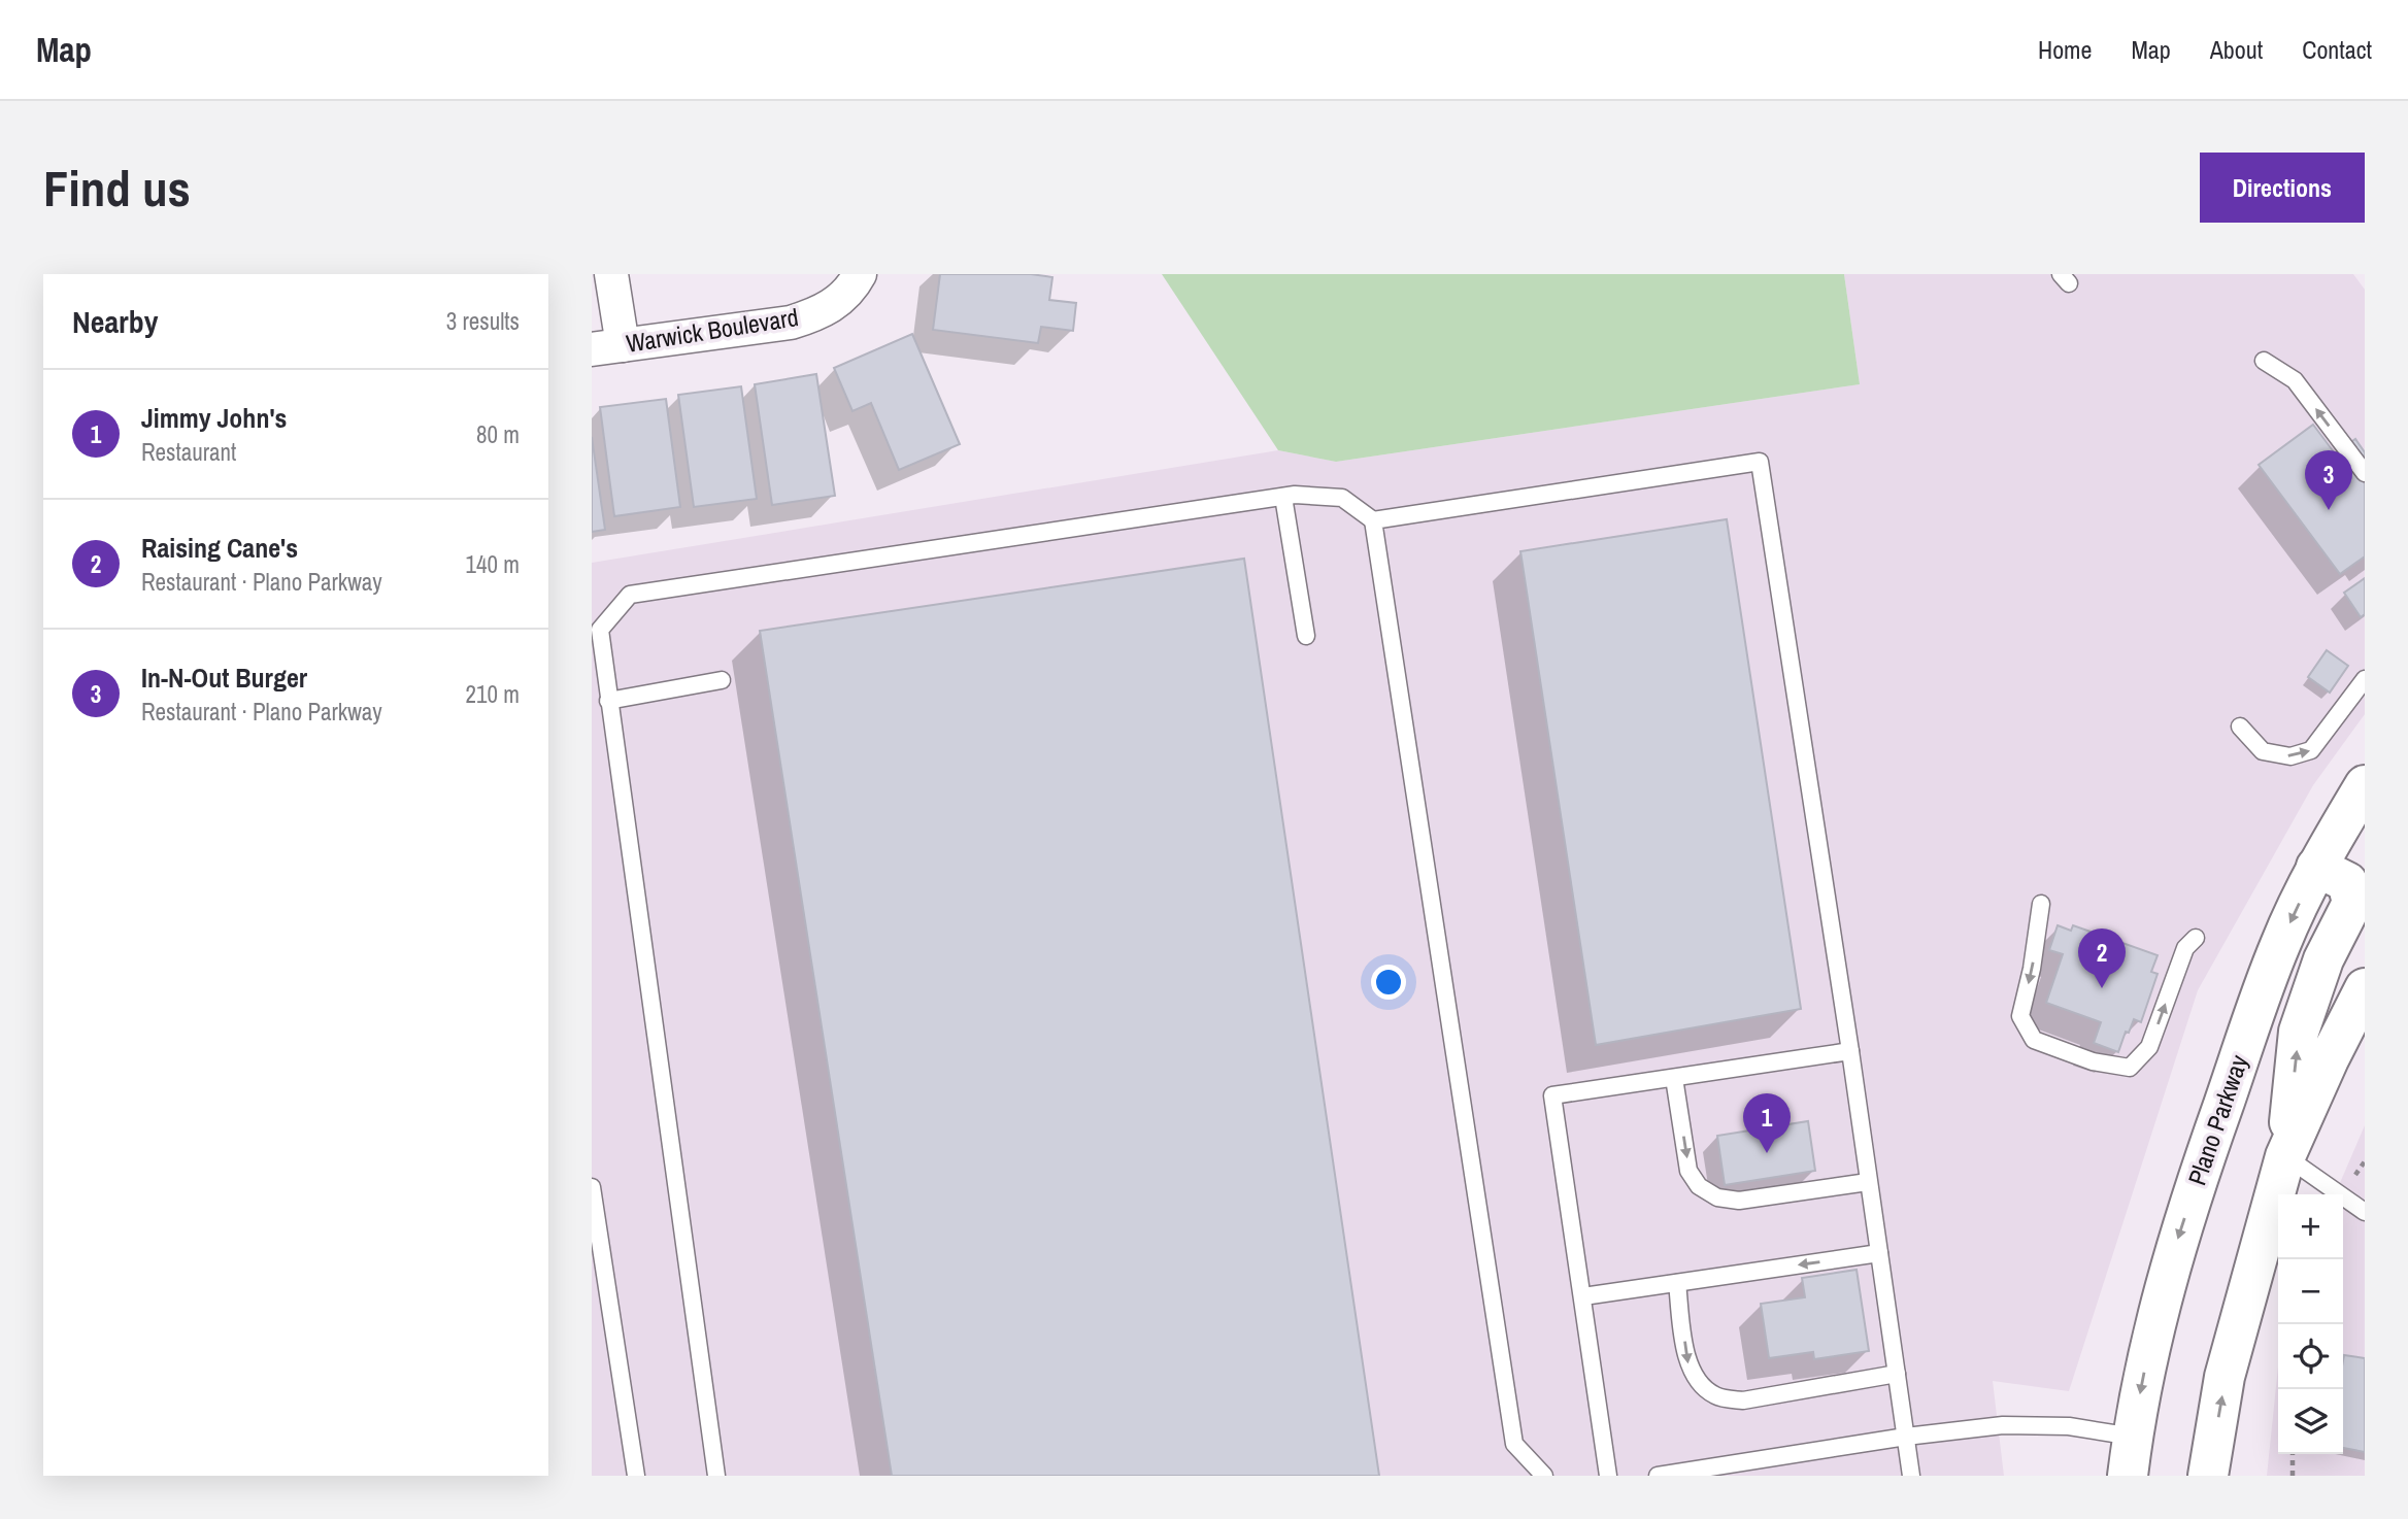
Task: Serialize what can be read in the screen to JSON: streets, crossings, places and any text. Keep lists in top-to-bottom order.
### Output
{
  "streets": {
    "main road": ["Plano Parkway"],
    "street": ["Warwick Boulevard"]
  },
  "page": {
    "header": "Map",
    "nav": [
      "Home",
      "Map",
      "About",
      "Contact"
    ],
    "buttons": "Directions",
    "title": "Find us",
    "heading": ["Nearby", "3 results"],
    "list": [
      {
        "mark": "1",
        "name": "Jimmy John's",
        "note": "Restaurant",
        "value": "80 m"
      },
      {
        "mark": "2",
        "name": "Raising Cane's",
        "note": "Restaurant · Plano Parkway",
        "value": "140 m"
      },
      {
        "mark": "3",
        "name": "In-N-Out Burger",
        "note": "Restaurant · Plano Parkway",
        "value": "210 m"
      }
    ],
    "pins": ["3", "2", "1"],
    "map_buttons": ["+", "−"]
  }
}
